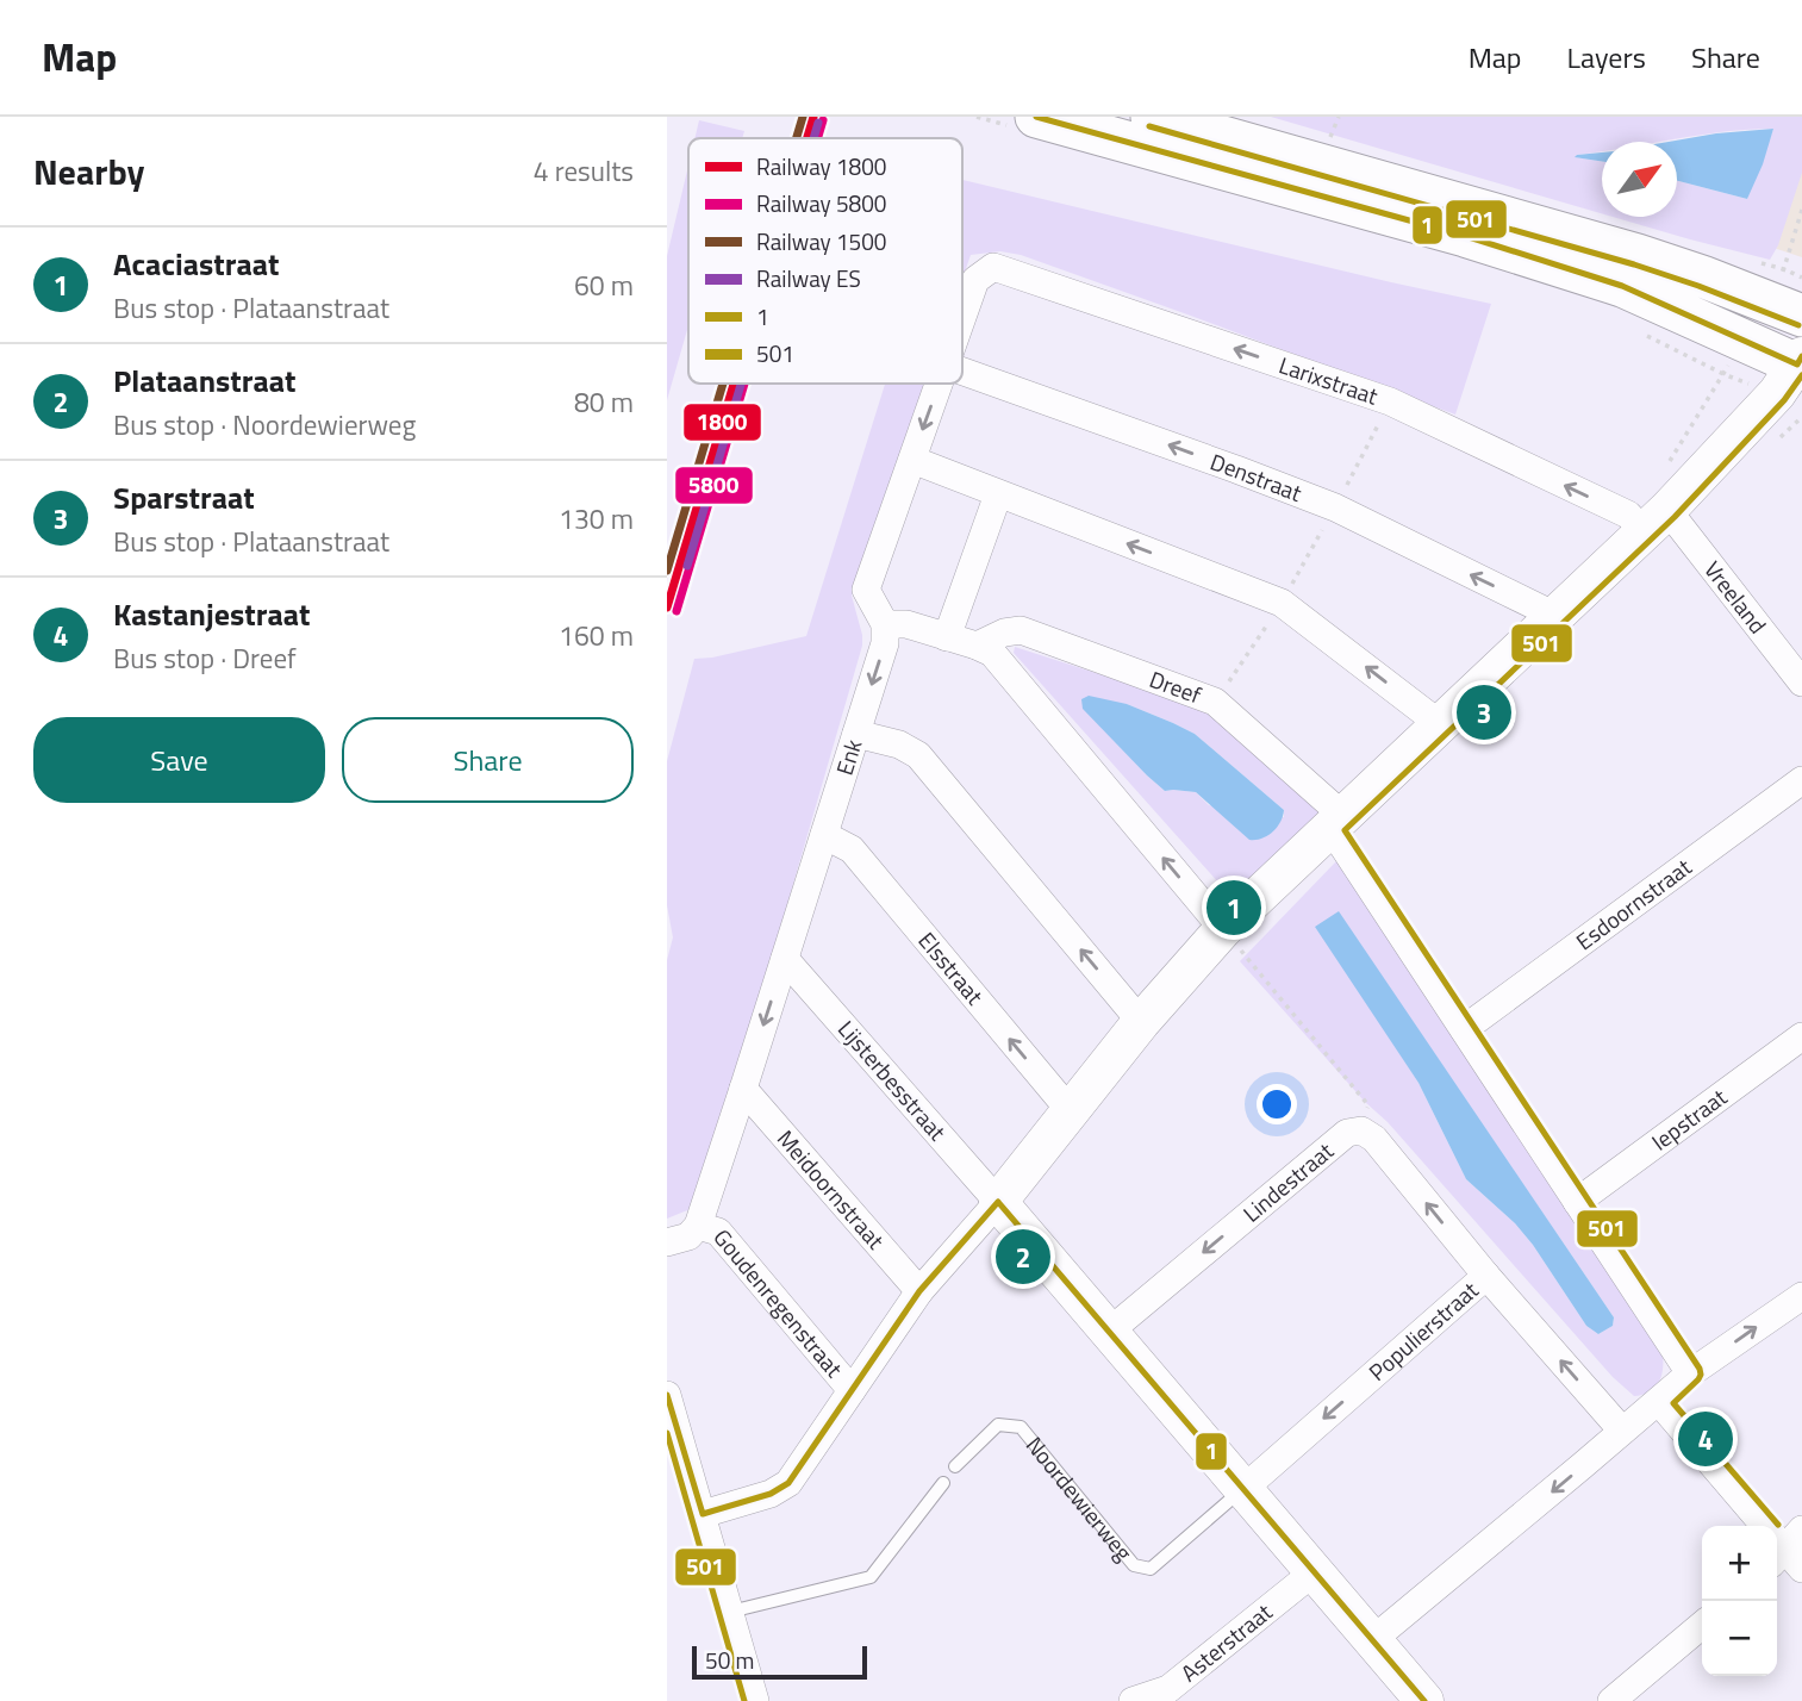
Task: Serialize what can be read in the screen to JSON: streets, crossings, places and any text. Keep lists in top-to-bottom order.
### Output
{
  "streets": {
    "street": [
      "Larixstraat",
      "Denstraat",
      "Vreeland",
      "Dreef",
      "Enk",
      "Esdoornstraat",
      "Elsstraat",
      "Lijsterbesstraat",
      "Iepstraat",
      "Lindestraat",
      "Meidoornstraat",
      "Goudenregenstraat",
      "Populierstraat",
      "Asterstraat"
    ],
    "lane": ["Noordewierweg"]
  },
  "crossings": [
    ["Larixstraat", "Vreeland"],
    ["Dreef", "Esdoornstraat"],
    ["Dreef", "Iepstraat"],
    ["Enk", "Elsstraat"],
    ["Enk", "Lijsterbesstraat"],
    ["Enk", "Meidoornstraat"],
    ["Enk", "Goudenregenstraat"],
    ["Populierstraat", "Noordewierweg"]
  ],
  "one_way": ["Enk"],
  "lines": [
    "rail line 1800",
    "rail line 1500",
    "transit line 1",
    "rail line 5800",
    "rail line ES",
    "transit line 501"
  ],
  "legend": [
    "Railway 1800",
    "Railway 5800",
    "Railway 1500",
    "Railway ES",
    "1",
    "501"
  ],
  "scale_bar": "50 m",
  "north": "top right",
  "page": {
    "header": "Map",
    "nav": ["Map", "Layers", "Share"],
    "heading": ["Nearby", "4 results"],
    "list": [
      {
        "mark": "1",
        "name": "Acaciastraat",
        "note": "Bus stop · Plataanstraat",
        "value": "60 m"
      },
      {
        "mark": "2",
        "name": "Plataanstraat",
        "note": "Bus stop · Noordewierweg",
        "value": "80 m"
      },
      {
        "mark": "3",
        "name": "Sparstraat",
        "note": "Bus stop · Plataanstraat",
        "value": "130 m"
      },
      {
        "mark": "4",
        "name": "Kastanjestraat",
        "note": "Bus stop · Dreef",
        "value": "160 m"
      }
    ],
    "pins": [
      "3",
      "1",
      "2",
      "4"
    ],
    "buttons": ["Save", "Share"],
    "map_buttons": ["+", "−"],
    "scale": "50 m"
  }
}
